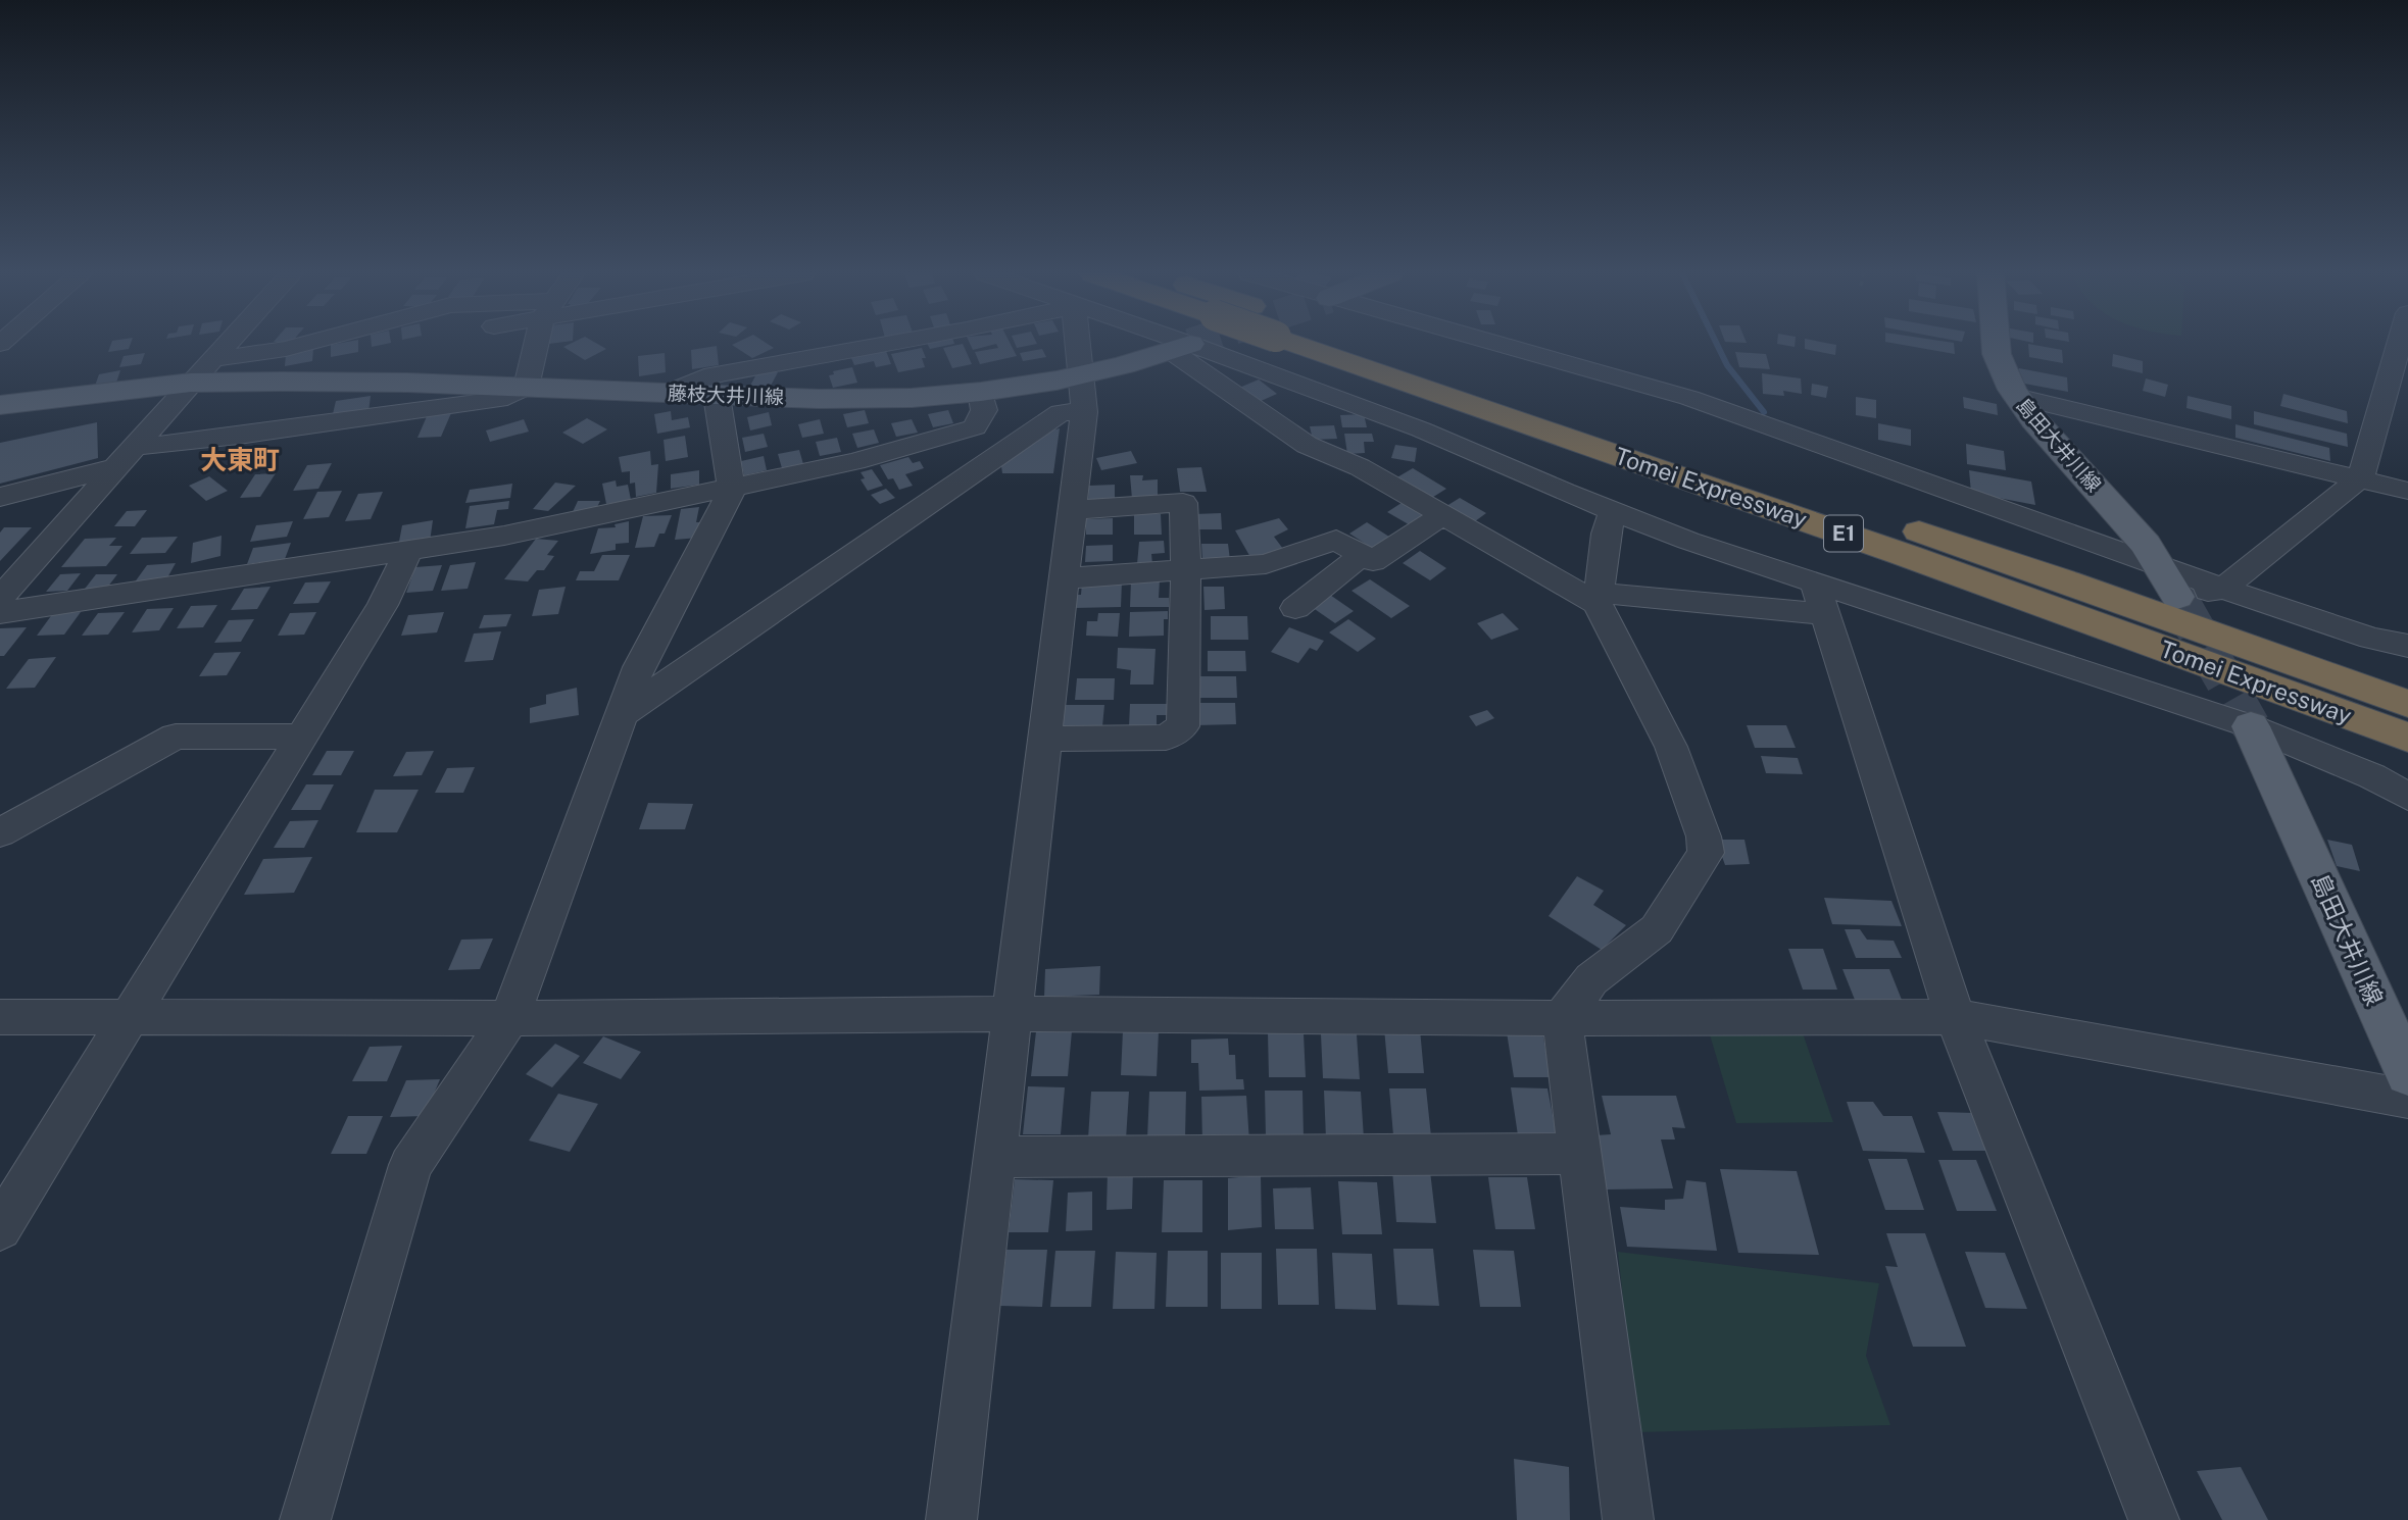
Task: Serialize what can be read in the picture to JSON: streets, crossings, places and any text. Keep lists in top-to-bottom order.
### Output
{
  "streets": {
    "highway": ["Tomei Expressway", "E1"],
    "main road": ["藤枝大井川線", "島田大井川線"]
  },
  "districts": ["大東町"]
}
